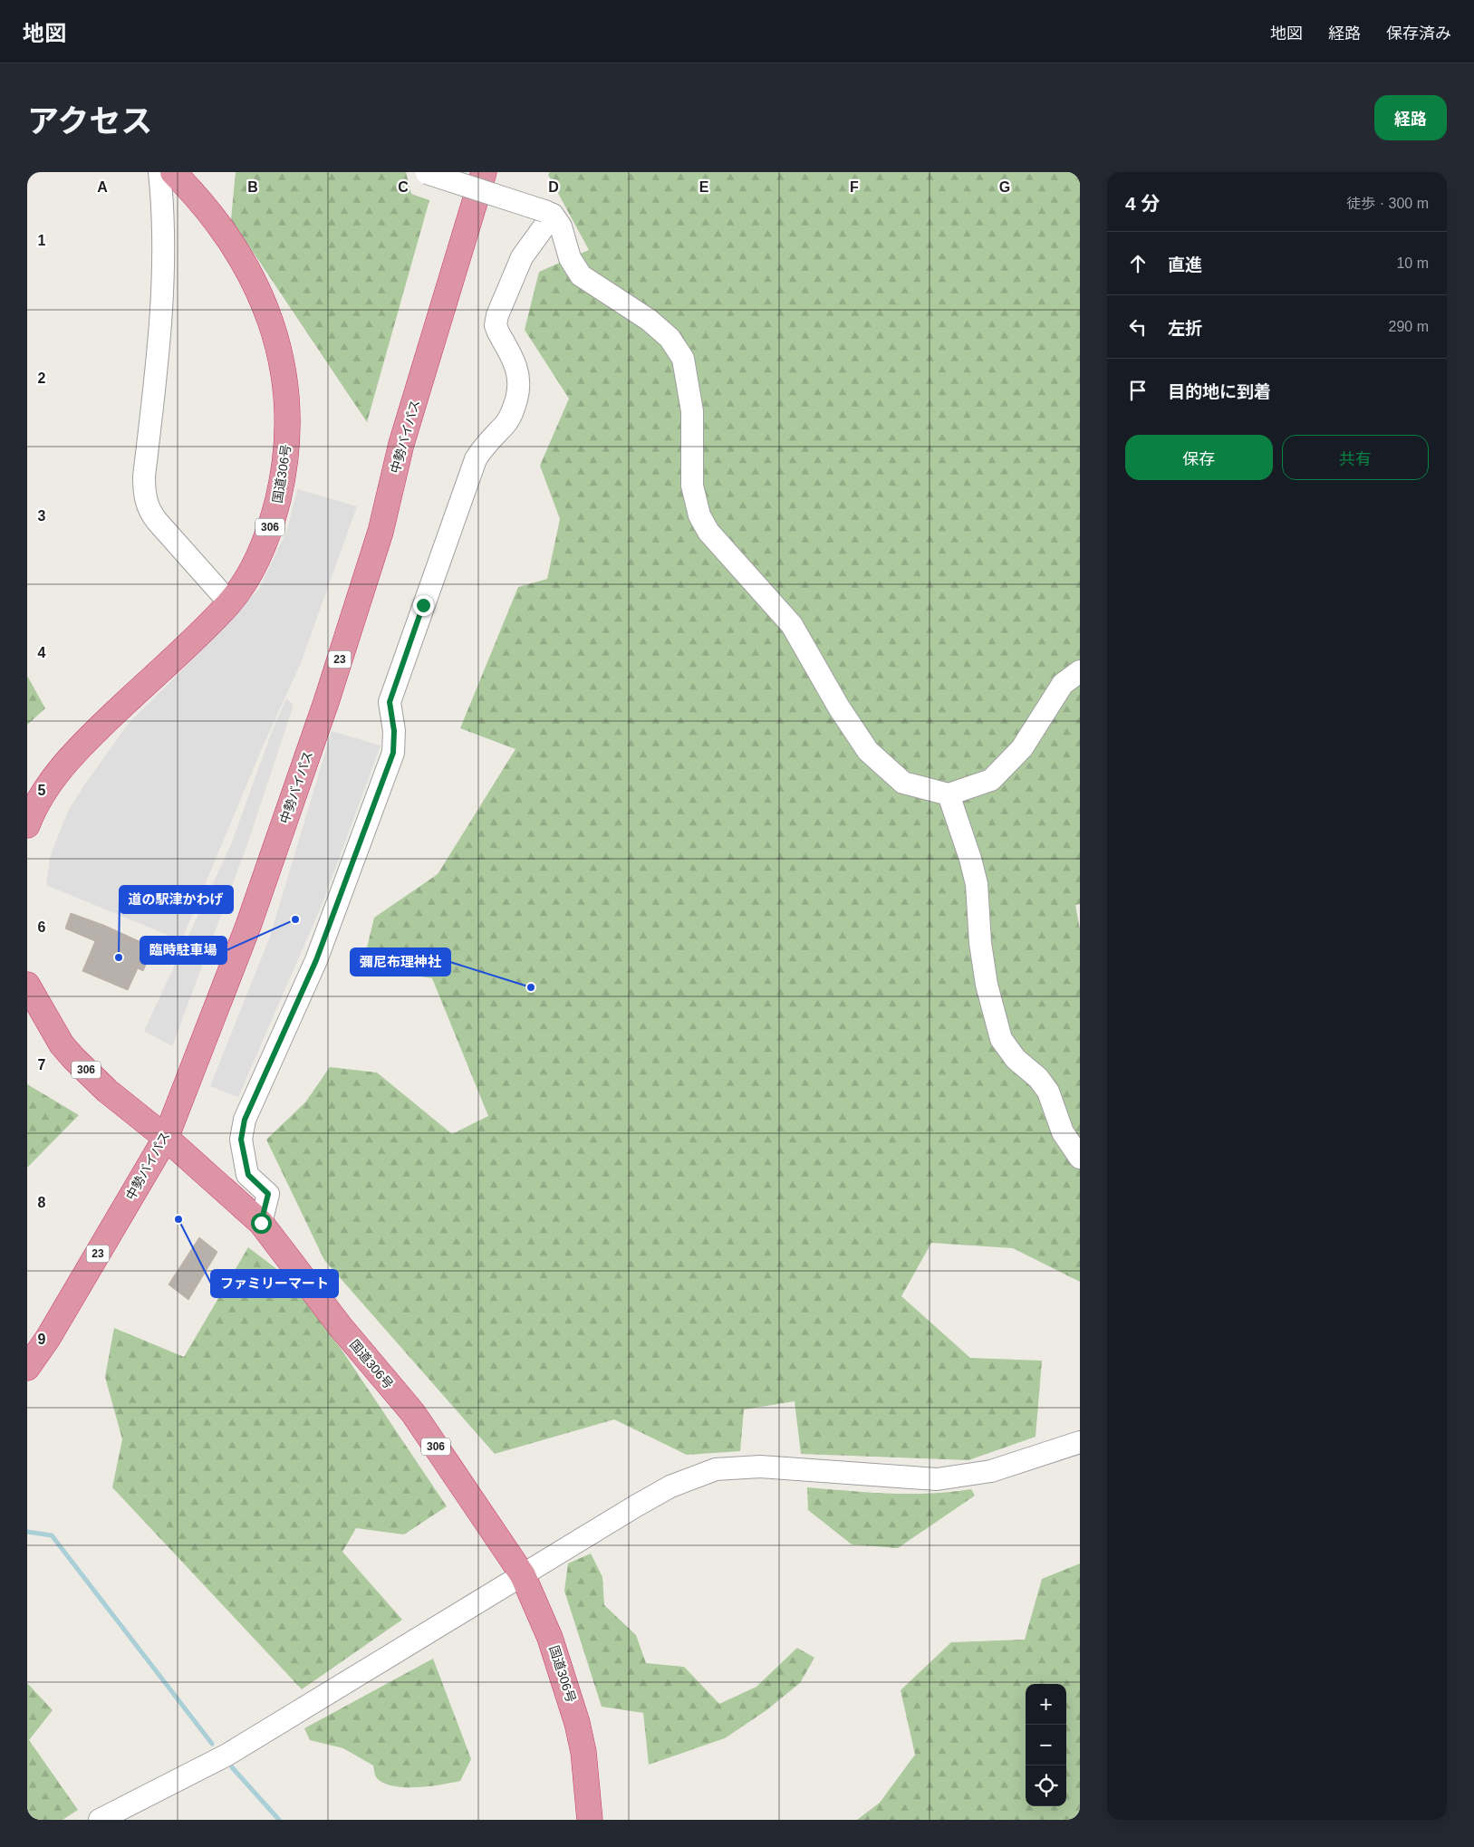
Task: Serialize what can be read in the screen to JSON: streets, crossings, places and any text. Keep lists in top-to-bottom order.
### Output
{
  "streets": {
    "highway": [
      "中勢バイパス",
      "国道306号",
      "306",
      "23"
    ]
  },
  "crossings": [
    ["中勢バイパス", "国道306号"]
  ],
  "places": [
    "臨時駐車場",
    "道の駅津かわげ",
    "彌尼布理神社",
    "ファミリーマート"
  ],
  "page": {
    "header": "地図",
    "nav": ["地図", "経路", "保存済み"],
    "title": "アクセス",
    "buttons": [
      "経路",
      ["保存", "共有"]
    ],
    "heading": ["4 分", "徒歩 · 300 m"],
    "list": [
      ["直進", "10 m"],
      ["左折", "290 m"],
      "目的地に到着"
    ],
    "map_buttons": ["+", "−"]
  },
  "grid": {
    "columns": [
      "A",
      "B",
      "C",
      "D",
      "E",
      "F",
      "G"
    ],
    "rows": [
      "1",
      "2",
      "3",
      "4",
      "5",
      "6",
      "7",
      "8",
      "9"
    ]
  }
}
